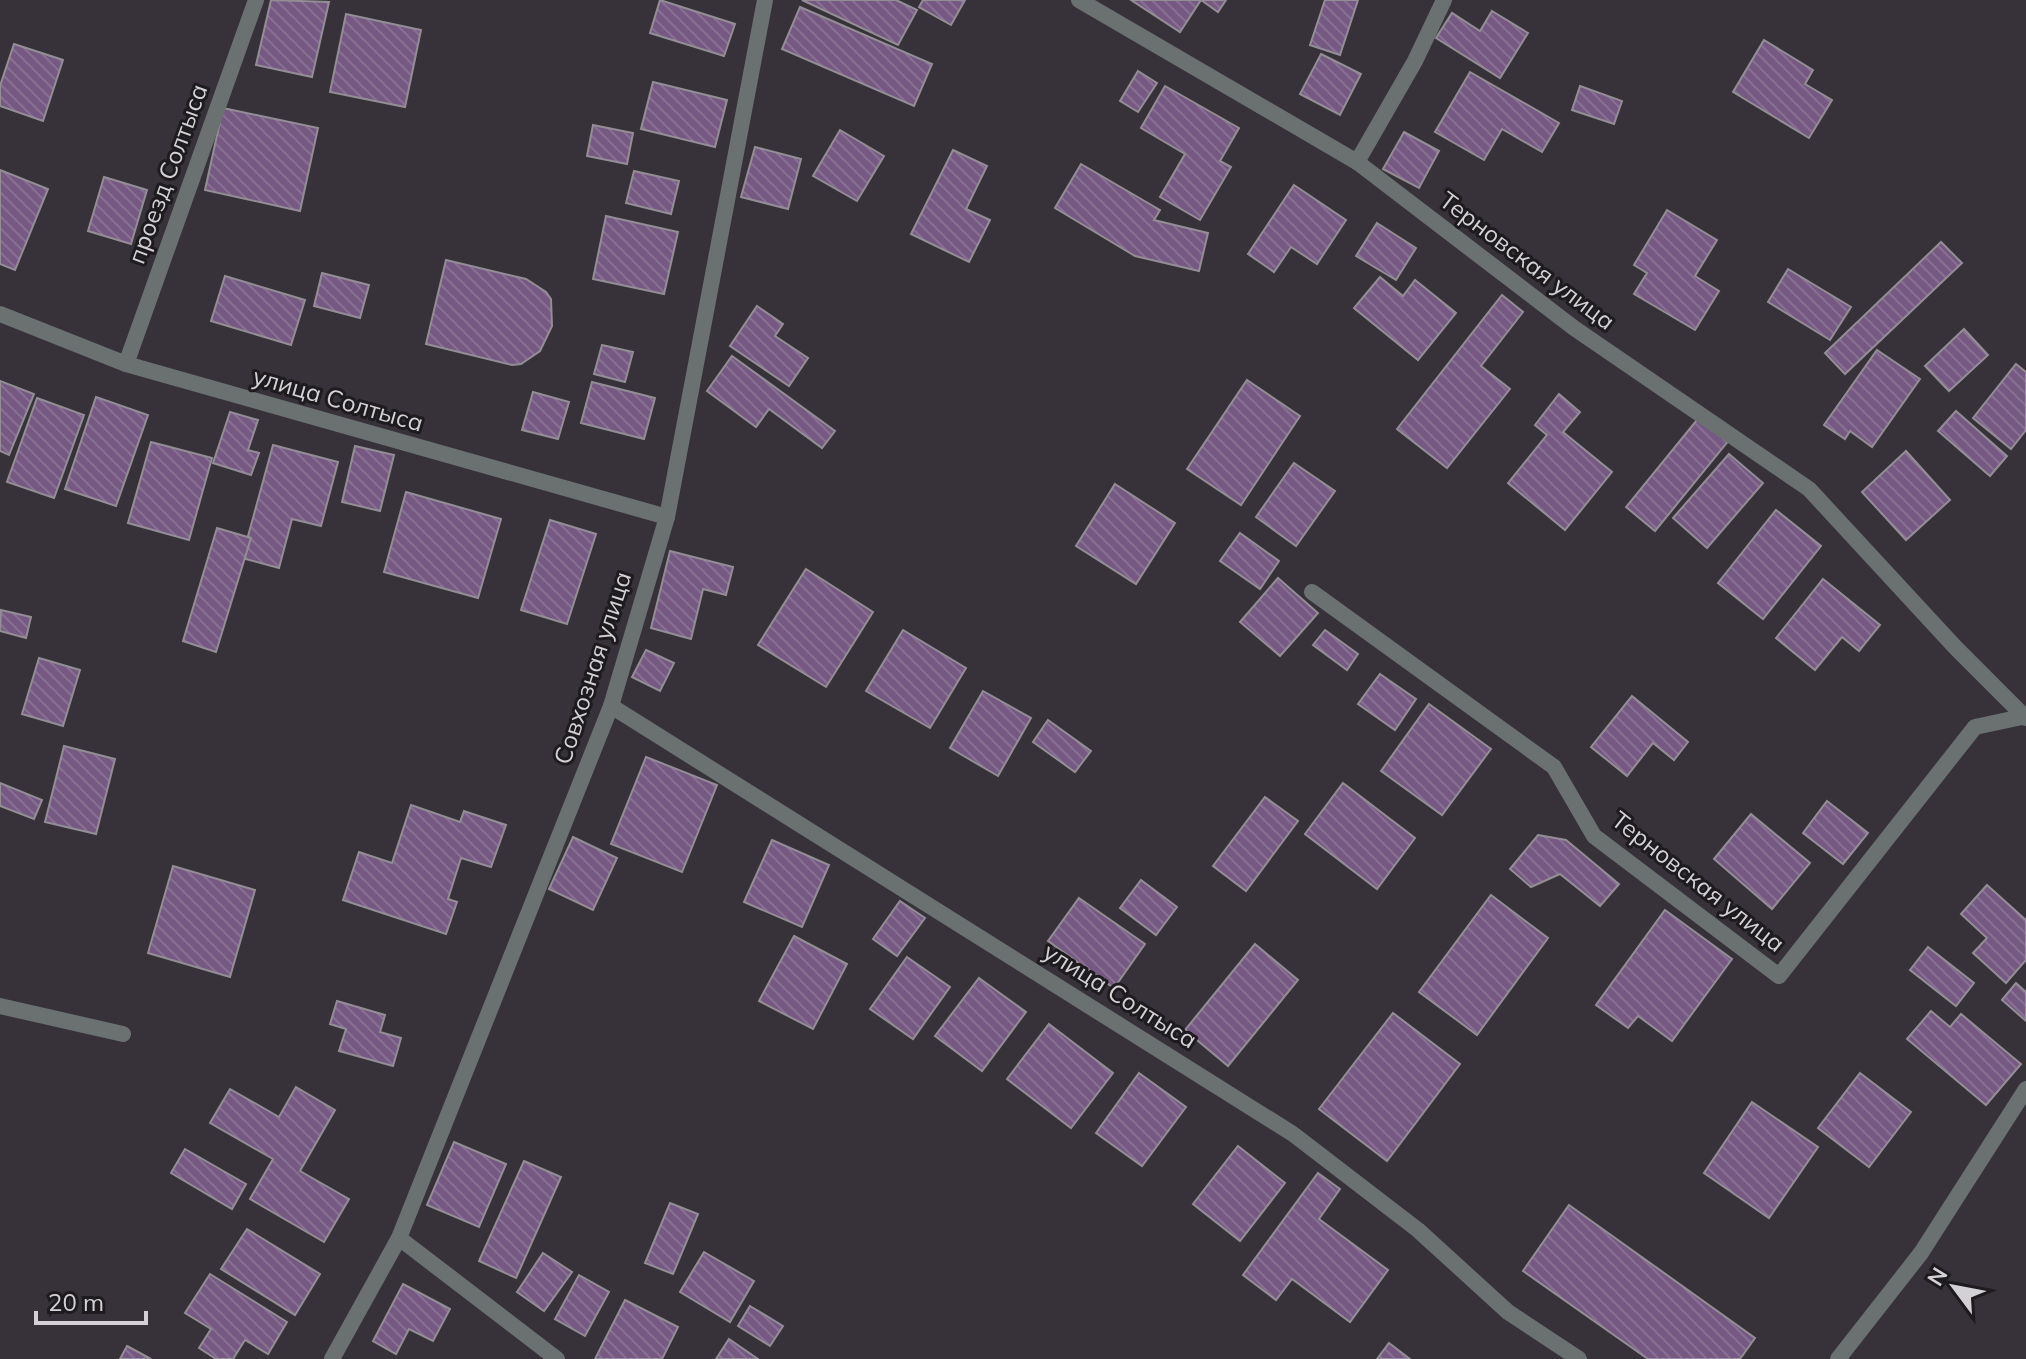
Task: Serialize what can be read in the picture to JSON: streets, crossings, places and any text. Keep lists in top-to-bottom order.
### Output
{
  "streets": {
    "street": [
      "проезд Солтыса",
      "Терновская улица",
      "улица Солтыса",
      "Совхозная улица"
    ]
  },
  "crossings": [
    ["проезд Солтыса", "улица Солтыса"],
    ["улица Солтыса", "Совхозная улица"]
  ],
  "scale_bar": "20 m",
  "north": "top left"
}
